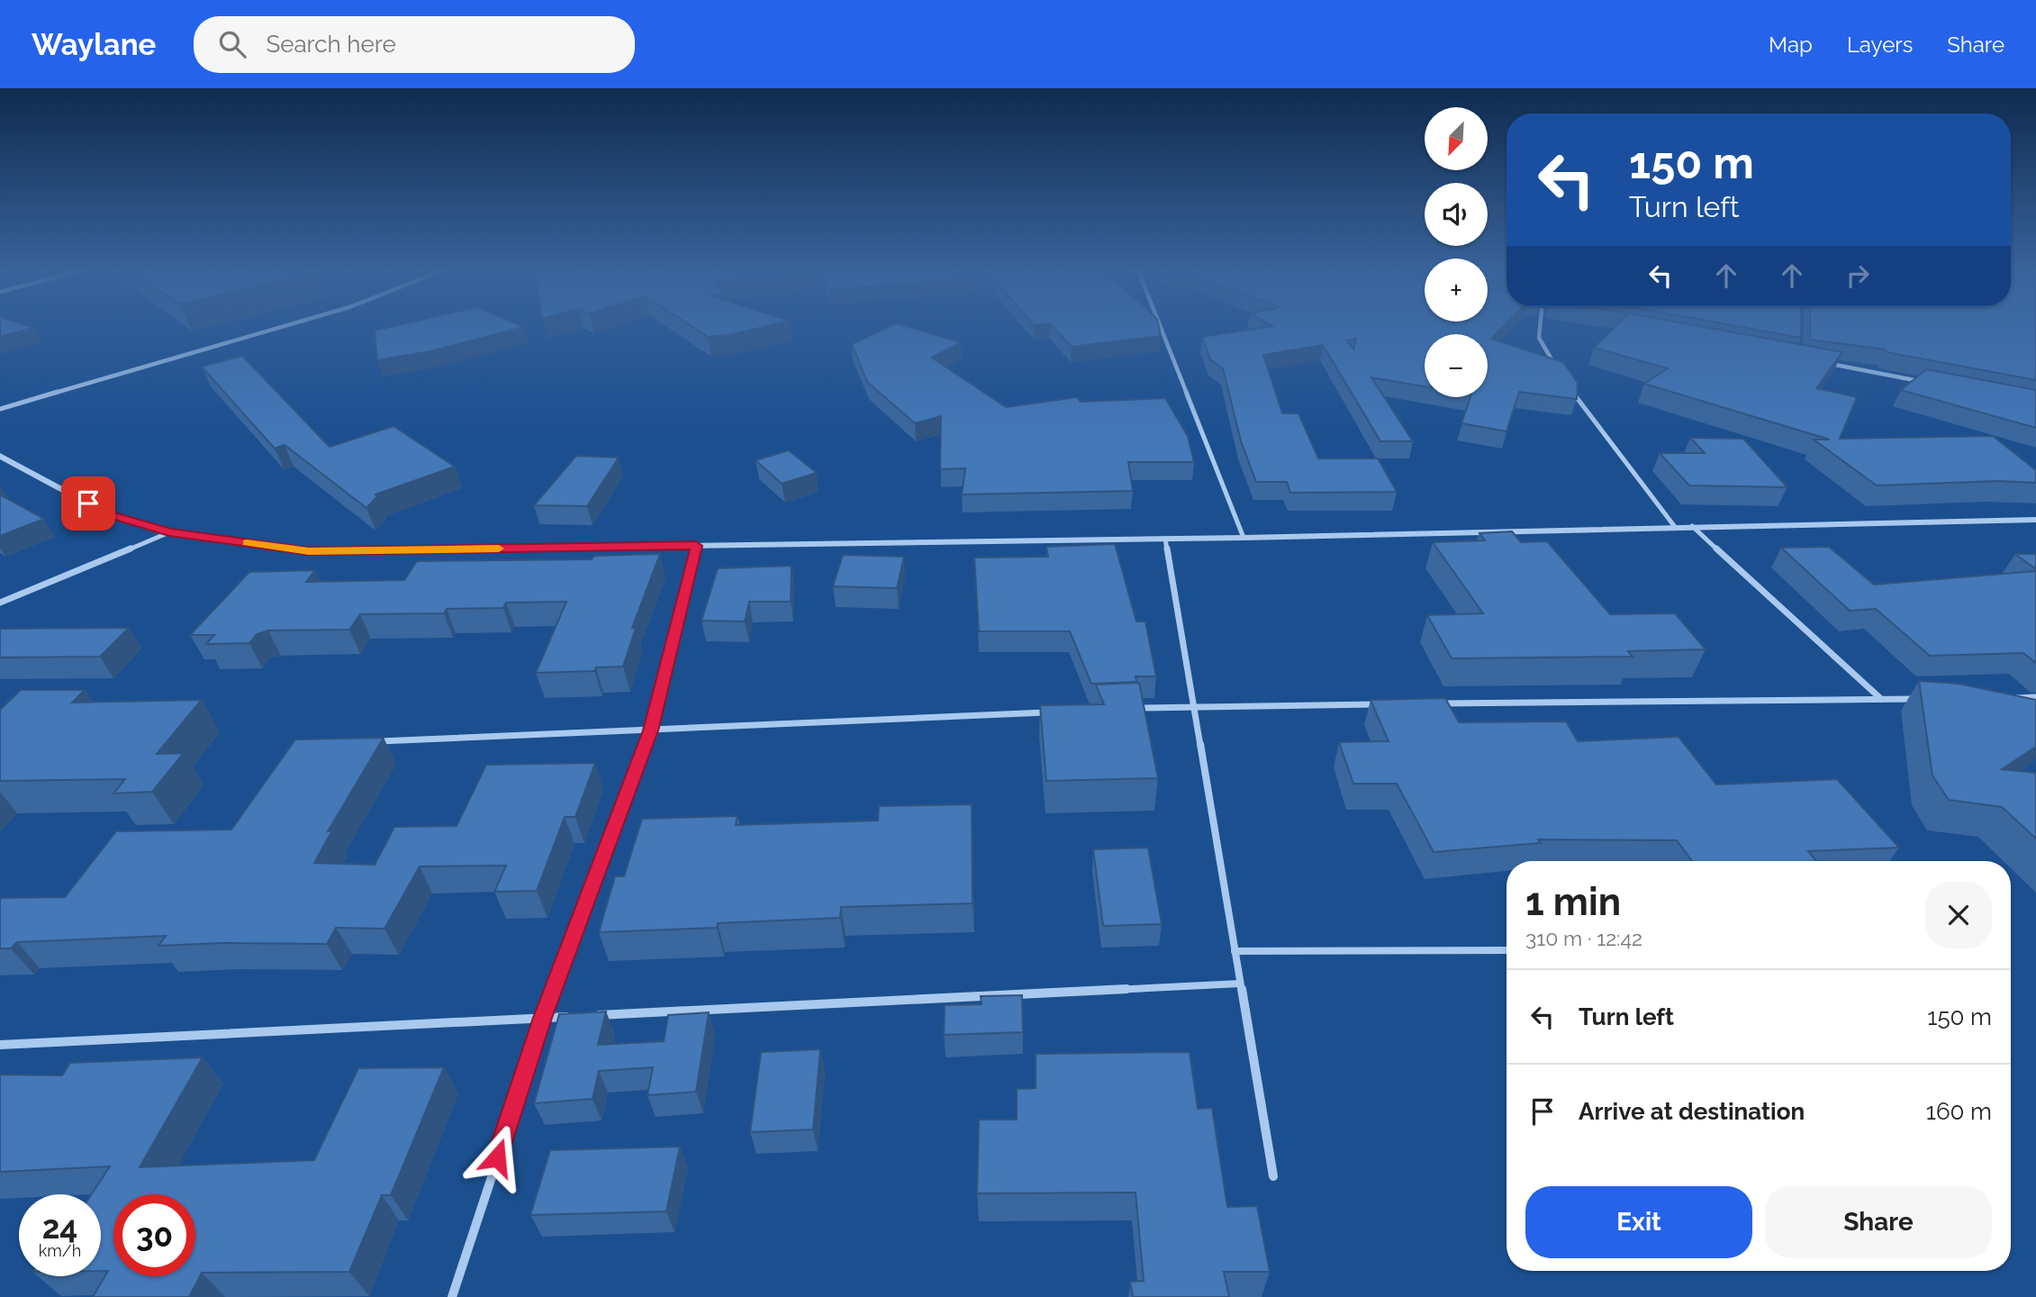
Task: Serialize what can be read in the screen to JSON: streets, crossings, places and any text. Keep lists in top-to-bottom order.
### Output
{
  "north": "bottom left",
  "page": {
    "header": "Waylane",
    "search": "Search here",
    "nav": ["Map", "Layers", "Share"],
    "map_buttons": ["+", "−"],
    "turn": ["150 m", "Turn left"],
    "heading": ["1 min", "310 m · 12:42"],
    "list": [
      {
        "name": "Turn left",
        "value": "150 m"
      },
      {
        "name": "Arrive at destination",
        "value": "160 m"
      }
    ],
    "buttons": ["Exit", "Share"],
    "speed": "24 km/h",
    "limit": "30"
  }
}
